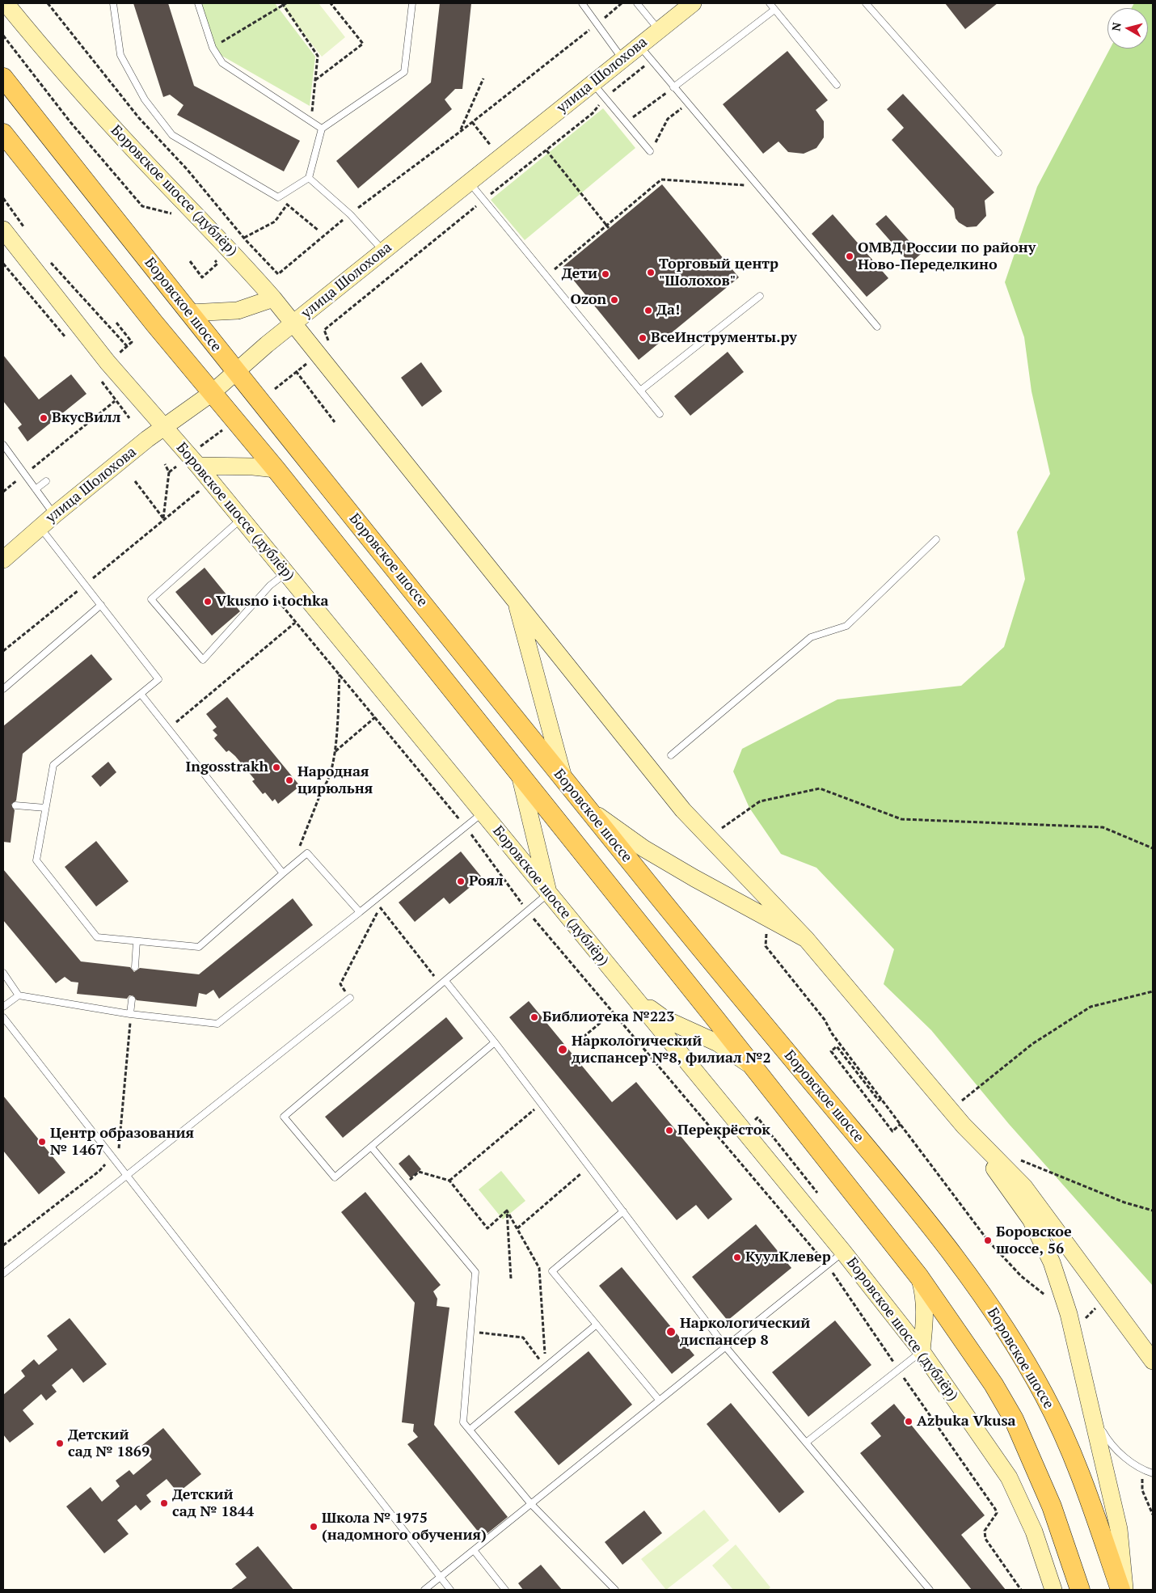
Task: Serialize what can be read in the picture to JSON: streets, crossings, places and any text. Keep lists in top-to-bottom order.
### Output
{
  "streets": {
    "main road": ["Боровское шоссе"],
    "street": ["улица Шолохова", "Боровское шоссе (дублёр)"]
  },
  "crossings": [
    ["улица Шолохова", "Боровское шоссе (дублёр)"],
    ["улица Шолохова", "Боровское шоссе"]
  ],
  "places": [
    "ОМВД России по району Ново-Переделкино",
    "Торговый центр \"Шолохов\"",
    "Дети",
    "Ozon",
    "Да!",
    "ВсеИнструменты.ру",
    "ВкусВилл",
    "Vkusno i tochka",
    "Ingosstrakh",
    "Народная цирюльня",
    "Роял",
    "Библиотека №223",
    "Наркологический диспансер №8, филиал №2",
    "Перекрёсток",
    "Центр образования № 1467",
    "Боровское шоссе, 56",
    "КуулКлевер",
    "Наркологический диспансер 8",
    "Azbuka Vkusa",
    "Детский сад № 1869",
    "Детский сад № 1844",
    "Школа № 1975 (надомного обучения)"
  ],
  "north": "left"
}
